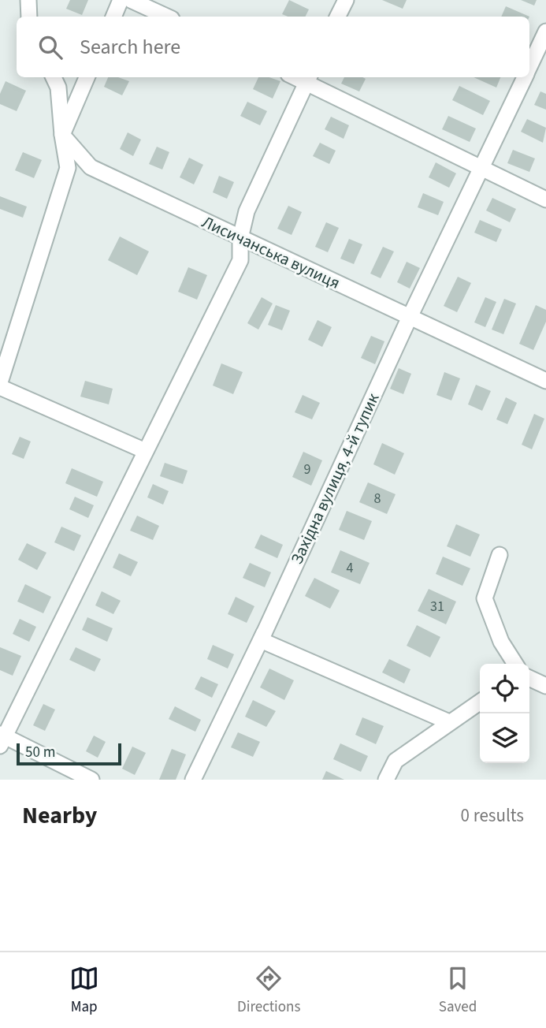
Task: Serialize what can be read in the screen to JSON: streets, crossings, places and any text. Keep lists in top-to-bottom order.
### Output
{
  "streets": {
    "street": ["Лисичанська вулиця", "Західна вулиця, 4-й тупик"]
  },
  "crossings": [
    ["Лисичанська вулиця", "Західна вулиця, 4-й тупик"]
  ],
  "house_numbers": [
    "9",
    "8",
    "4",
    "31"
  ],
  "scale_bar": "50 m",
  "page": {
    "search": "Search here",
    "scale": "50 m",
    "heading": ["Nearby", "0 results"],
    "nav": ["Map", "Directions", "Saved"]
  }
}
